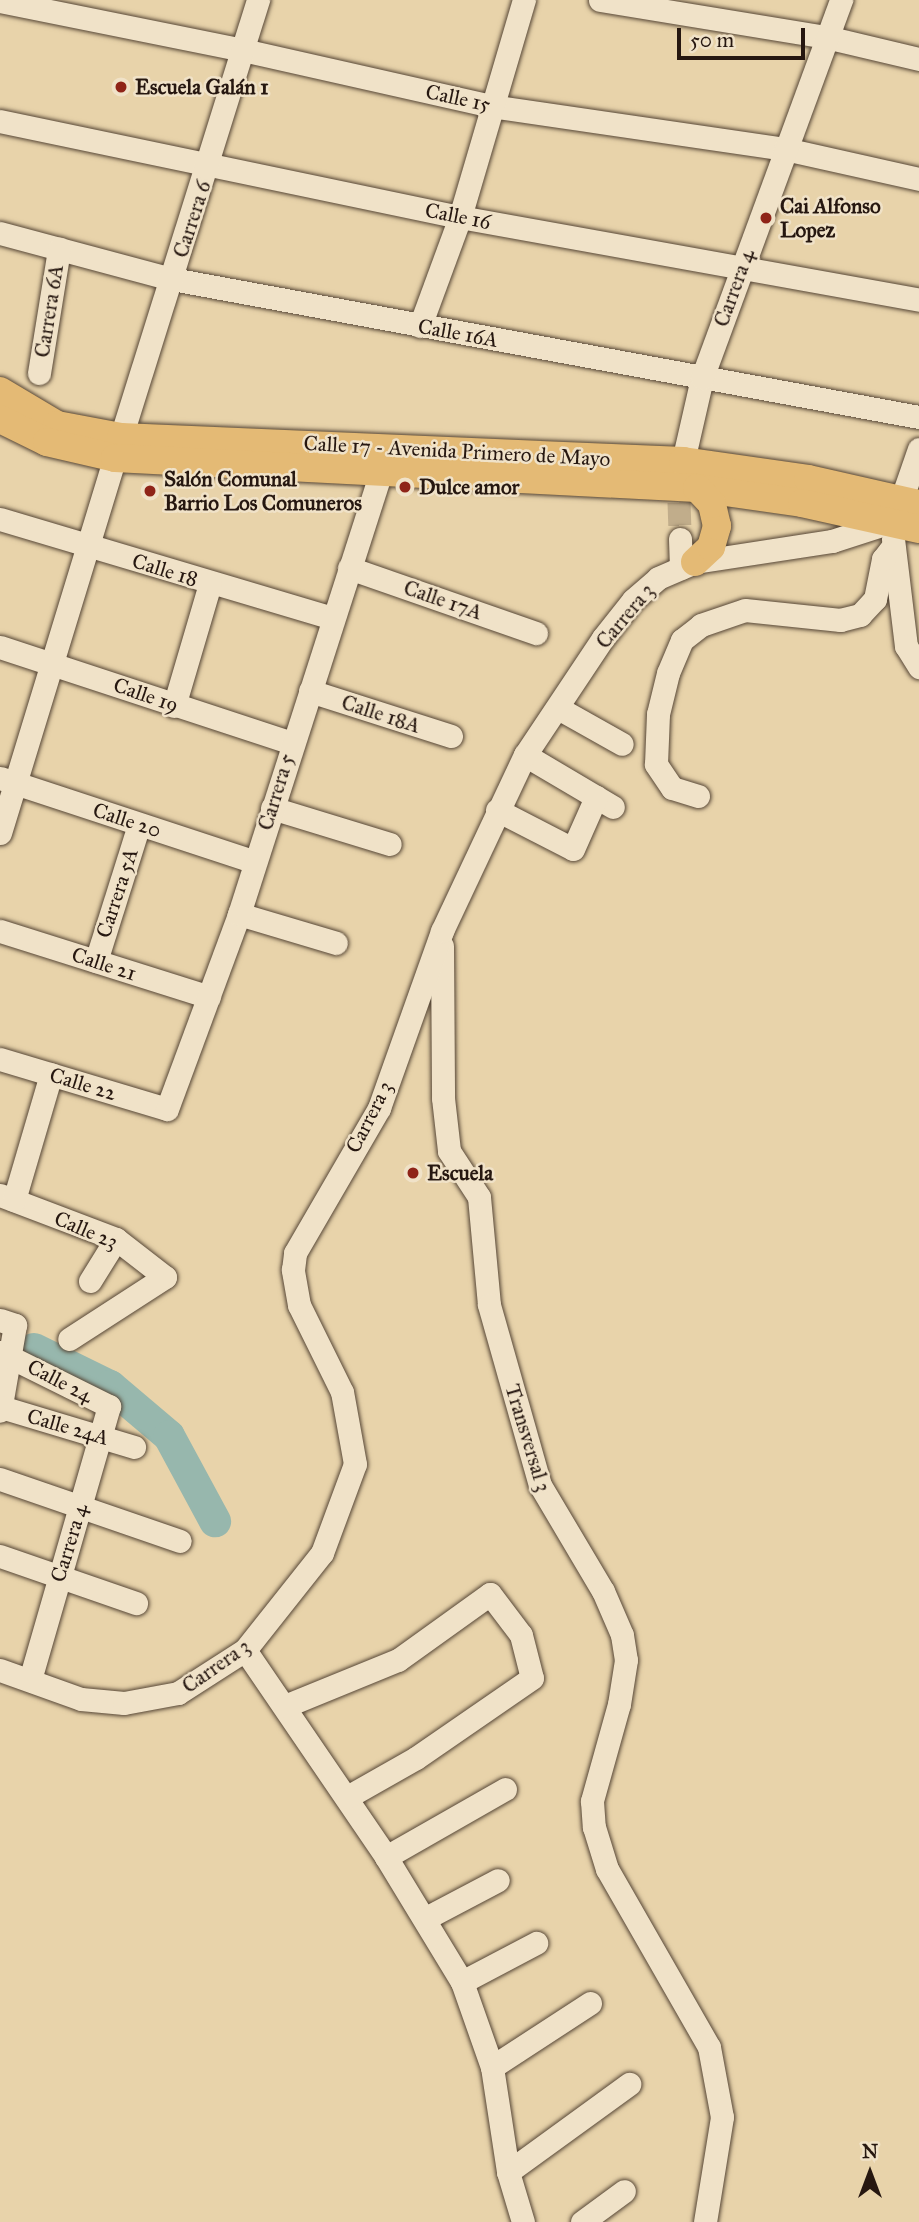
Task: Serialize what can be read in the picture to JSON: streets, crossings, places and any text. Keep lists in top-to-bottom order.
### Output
{
  "streets": {
    "main road": ["Calle 17 - Avenida Primero de Mayo"],
    "street": [
      "Calle 15",
      "Calle 16",
      "Carrera 6",
      "Carrera 4",
      "Carrera 6A",
      "Calle 16A",
      "Calle 18",
      "Calle 17A",
      "Carrera 3",
      "Calle 19",
      "Calle 18A",
      "Carrera 5",
      "Calle 20",
      "Carrera 5A",
      "Calle 21",
      "Calle 22",
      "Calle 23",
      "Calle 24",
      "Calle 24A",
      "Transversal 3"
    ]
  },
  "crossings": [
    ["Calle 15", "Carrera 6"],
    ["Calle 15", "Carrera 4"],
    ["Calle 16", "Carrera 6"],
    ["Calle 16", "Carrera 4"],
    ["Carrera 6", "Calle 16A"],
    ["Carrera 6", "Calle 17 - Avenida Primero de Mayo"],
    ["Carrera 6", "Calle 18"],
    ["Carrera 6", "Calle 19"],
    ["Carrera 6", "Calle 20"],
    ["Carrera 4", "Calle 16A"],
    ["Carrera 4", "Calle 17 - Avenida Primero de Mayo"],
    ["Carrera 4", "Carrera 3"],
    ["Carrera 4", "Calle 24"],
    ["Carrera 4", "Calle 24A"],
    ["Carrera 6A", "Calle 16A"],
    ["Calle 17 - Avenida Primero de Mayo", "Carrera 3"],
    ["Calle 17 - Avenida Primero de Mayo", "Carrera 5"],
    ["Calle 18", "Carrera 5"],
    ["Calle 17A", "Carrera 5"],
    ["Carrera 3", "Transversal 3"],
    ["Calle 19", "Carrera 5"],
    ["Calle 18A", "Carrera 5"],
    ["Carrera 5", "Calle 20"],
    ["Carrera 5", "Calle 21"],
    ["Carrera 5", "Calle 22"],
    ["Calle 20", "Carrera 5A"],
    ["Carrera 5A", "Calle 21"]
  ],
  "places": [
    "Escuela Galán 1",
    "Cai Alfonso Lopez",
    "Dulce amor",
    "Salón Comunal Barrio Los Comuneros",
    "Escuela"
  ],
  "scale_bar": "50 m",
  "north": "top"
}
